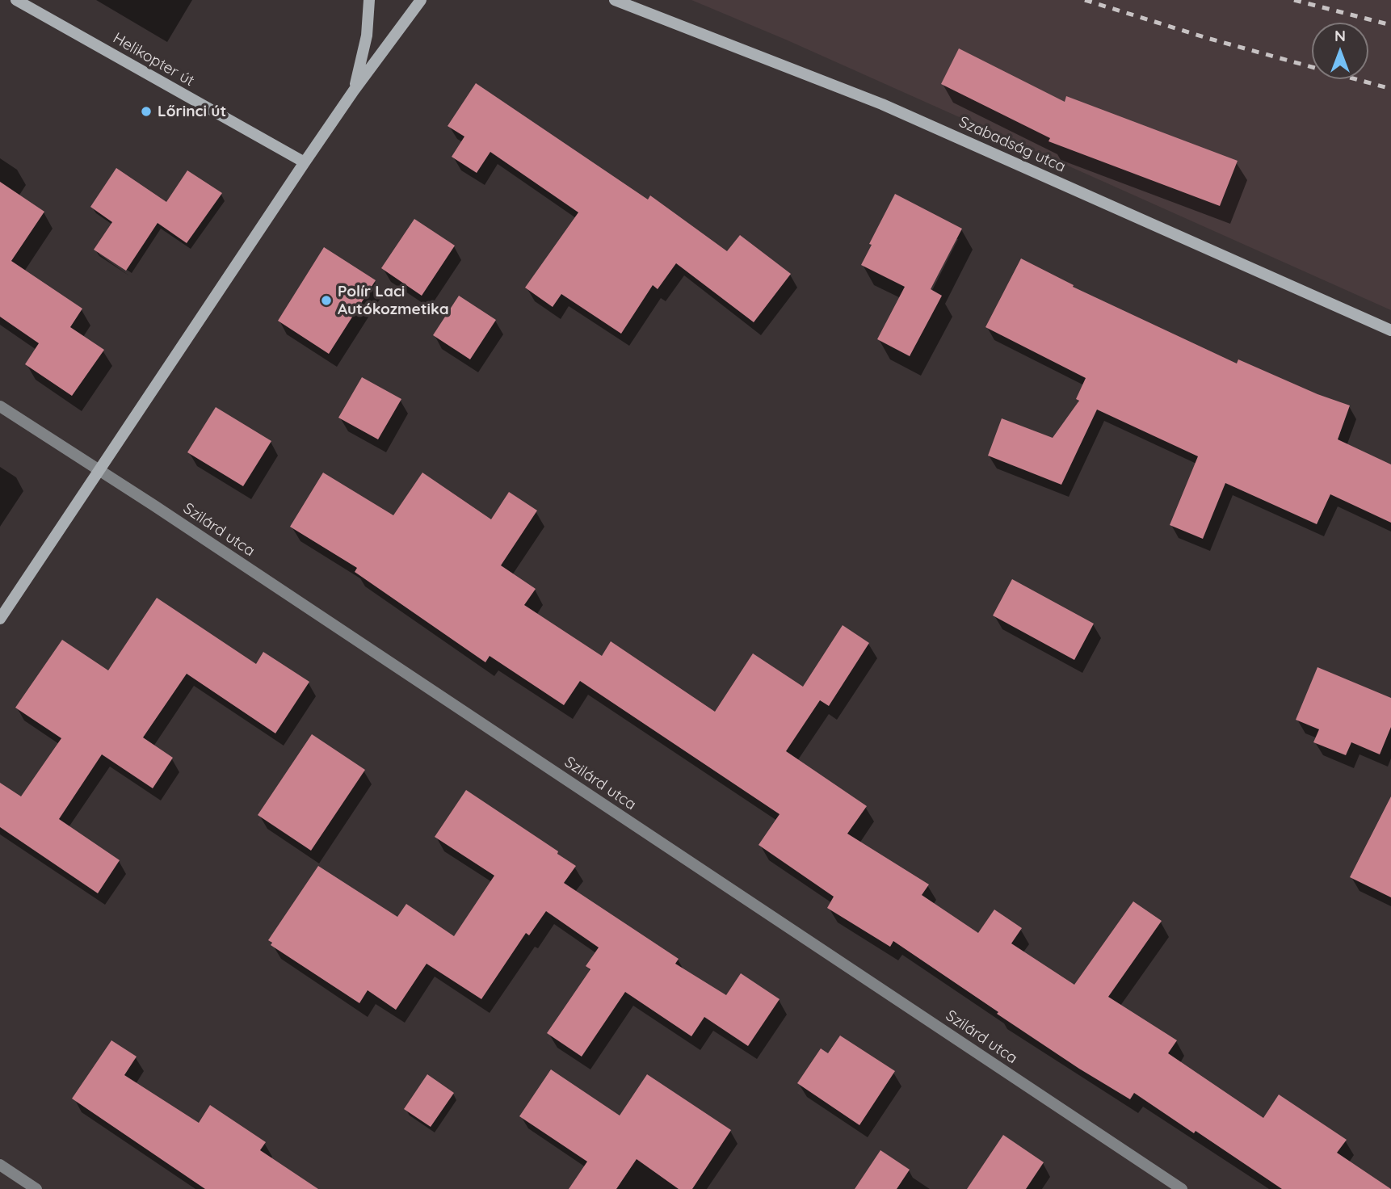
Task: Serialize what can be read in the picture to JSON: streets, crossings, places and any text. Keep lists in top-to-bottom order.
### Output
{
  "streets": {
    "street": ["Helikopter út", "Szabadság utca", "Szilárd utca"]
  },
  "places": ["Lőrinci út", "Polír Laci Autókozmetika"],
  "north": "top"
}
